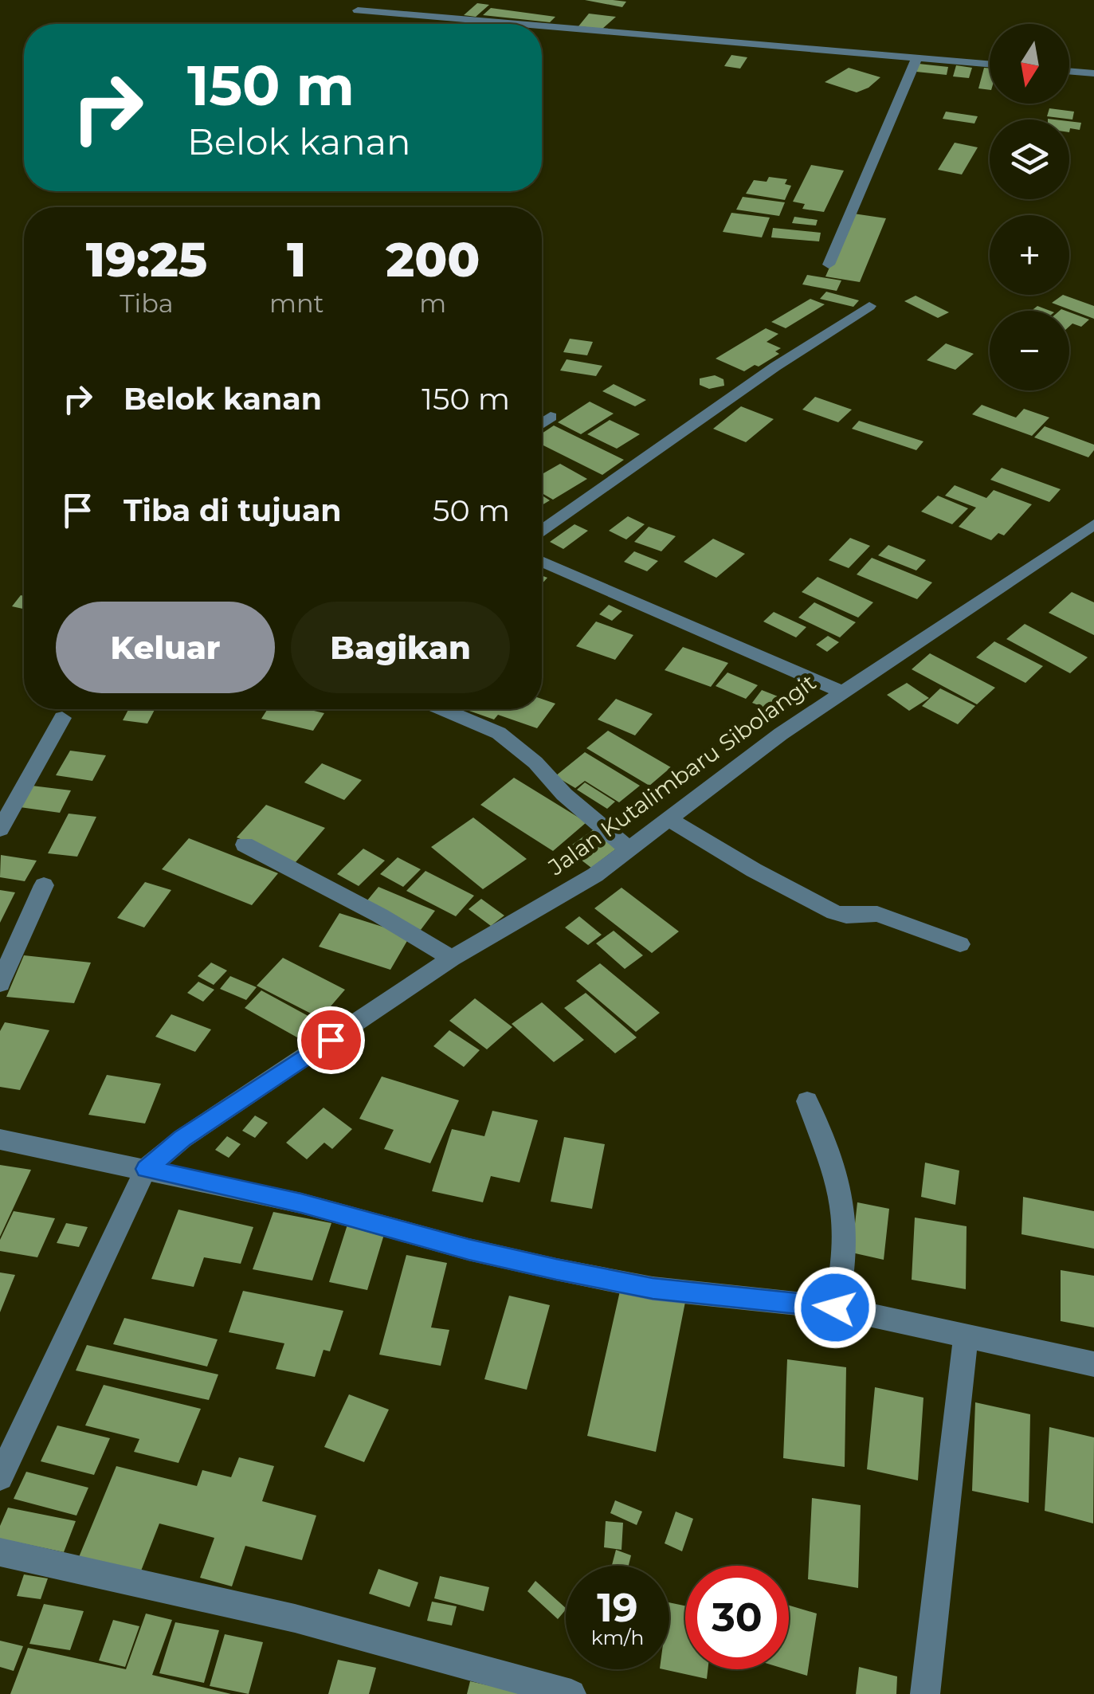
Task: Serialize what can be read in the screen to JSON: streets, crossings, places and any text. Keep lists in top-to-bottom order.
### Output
{
  "streets": {
    "street": ["Jalan Kutalimbaru Sibolangit"]
  },
  "north": "bottom",
  "page": {
    "map_buttons": ["+", "−"],
    "turn": ["150 m", "Belok kanan"],
    "eta": [
      "19:25",
      "Tiba",
      "1",
      "mnt",
      "200",
      "m"
    ],
    "list": [
      {
        "name": "Belok kanan",
        "value": "150 m"
      },
      {
        "name": "Tiba di tujuan",
        "value": "50 m"
      }
    ],
    "buttons": ["Keluar", "Bagikan"],
    "speed": "19 km/h",
    "limit": "30"
  }
}
